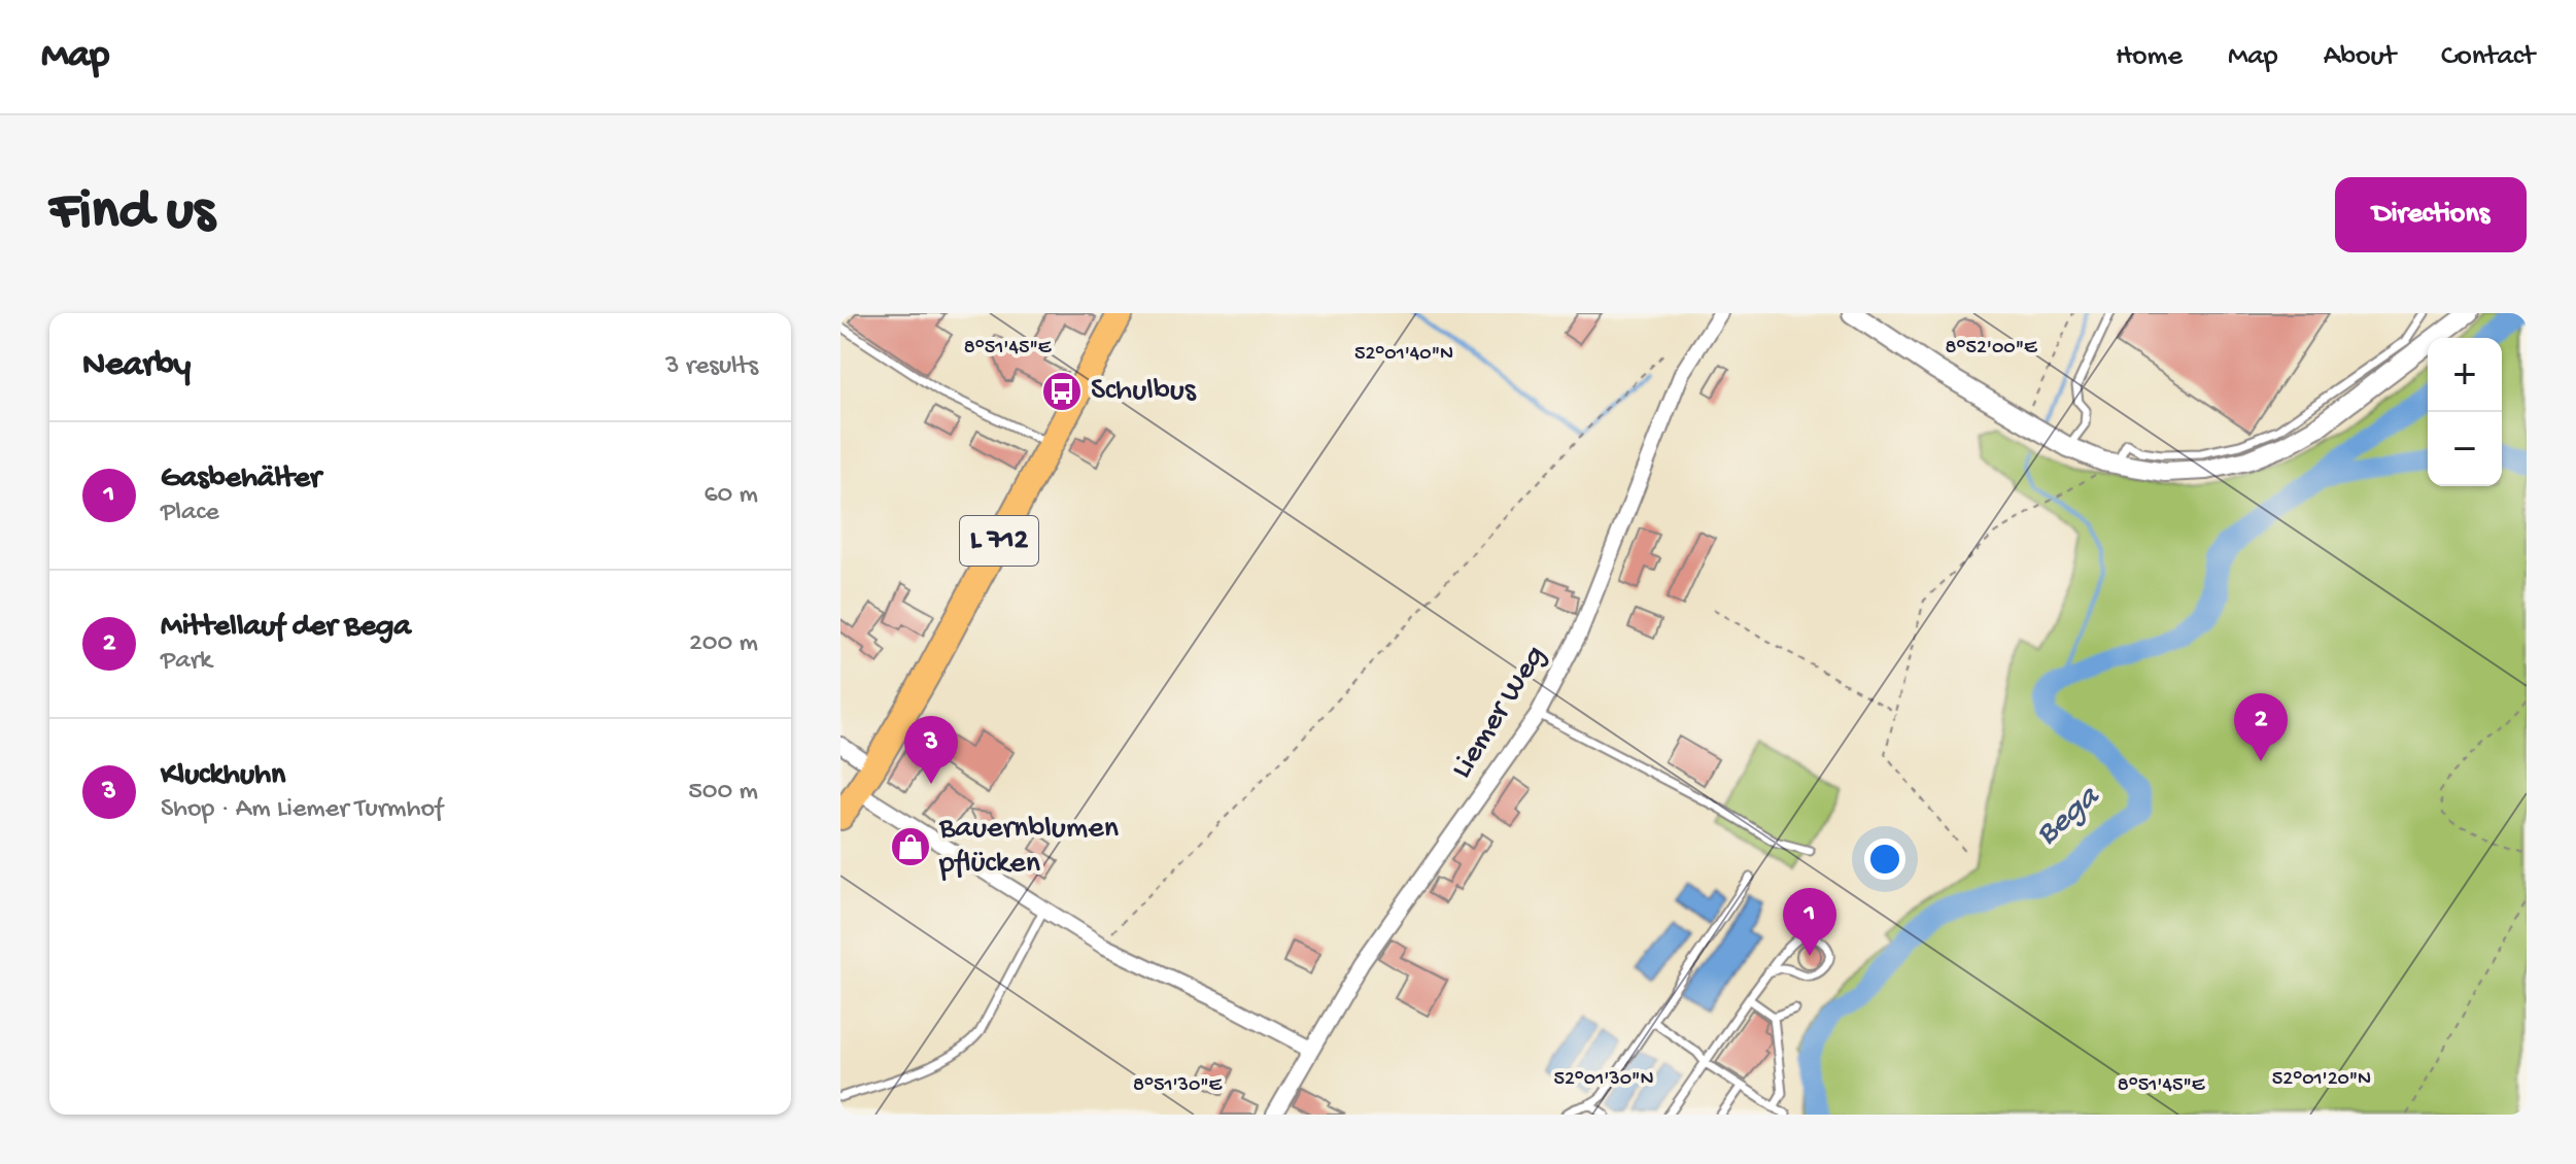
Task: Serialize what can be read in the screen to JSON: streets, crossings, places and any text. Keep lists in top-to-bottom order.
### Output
{
  "streets": {
    "main road": ["L 712"],
    "street": ["Liemer Weg"]
  },
  "water": ["Bega"],
  "places": {
    "bus stop": ["Schulbus"],
    "shop": ["Bauernblumen pflücken"]
  },
  "page": {
    "header": "Map",
    "nav": [
      "Home",
      "Map",
      "About",
      "Contact"
    ],
    "buttons": "Directions",
    "title": "Find us",
    "heading": ["Nearby", "3 results"],
    "map_buttons": ["+", "−"],
    "list": [
      {
        "mark": "1",
        "name": "Gasbehälter",
        "note": "Place",
        "value": "60 m"
      },
      {
        "mark": "2",
        "name": "Mittellauf der Bega",
        "note": "Park",
        "value": "200 m"
      },
      {
        "mark": "3",
        "name": "Kluckhuhn",
        "note": "Shop · Am Liemer Turmhof",
        "value": "500 m"
      }
    ],
    "pins": ["2", "3", "1"]
  },
  "coordinates": [
    "8°51'45\"E",
    "8°52'00\"E",
    "52°01'40\"N",
    "52°01'30\"N",
    "52°01'20\"N",
    "8°51'30\"E"
  ]
}
